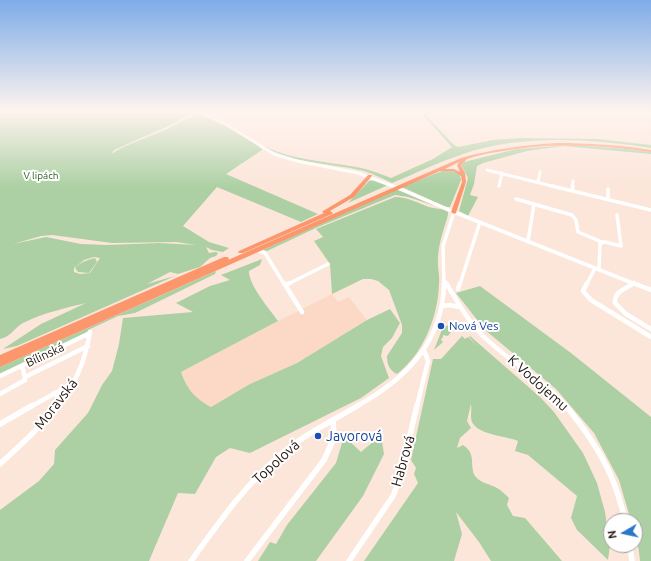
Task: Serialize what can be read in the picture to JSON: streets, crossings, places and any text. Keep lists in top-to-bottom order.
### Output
{
  "streets": {
    "street": [
      "Bílinská",
      "K Vodojemu",
      "Moravská",
      "Habrová",
      "Topolová"
    ]
  },
  "crossings": [
    ["Bílinská", "Moravská"],
    ["K Vodojemu", "Topolová"],
    ["Habrová", "Topolová"]
  ],
  "parks": ["V lipách"],
  "places": ["Nová Ves", "Javorová"],
  "north": "left"
}
